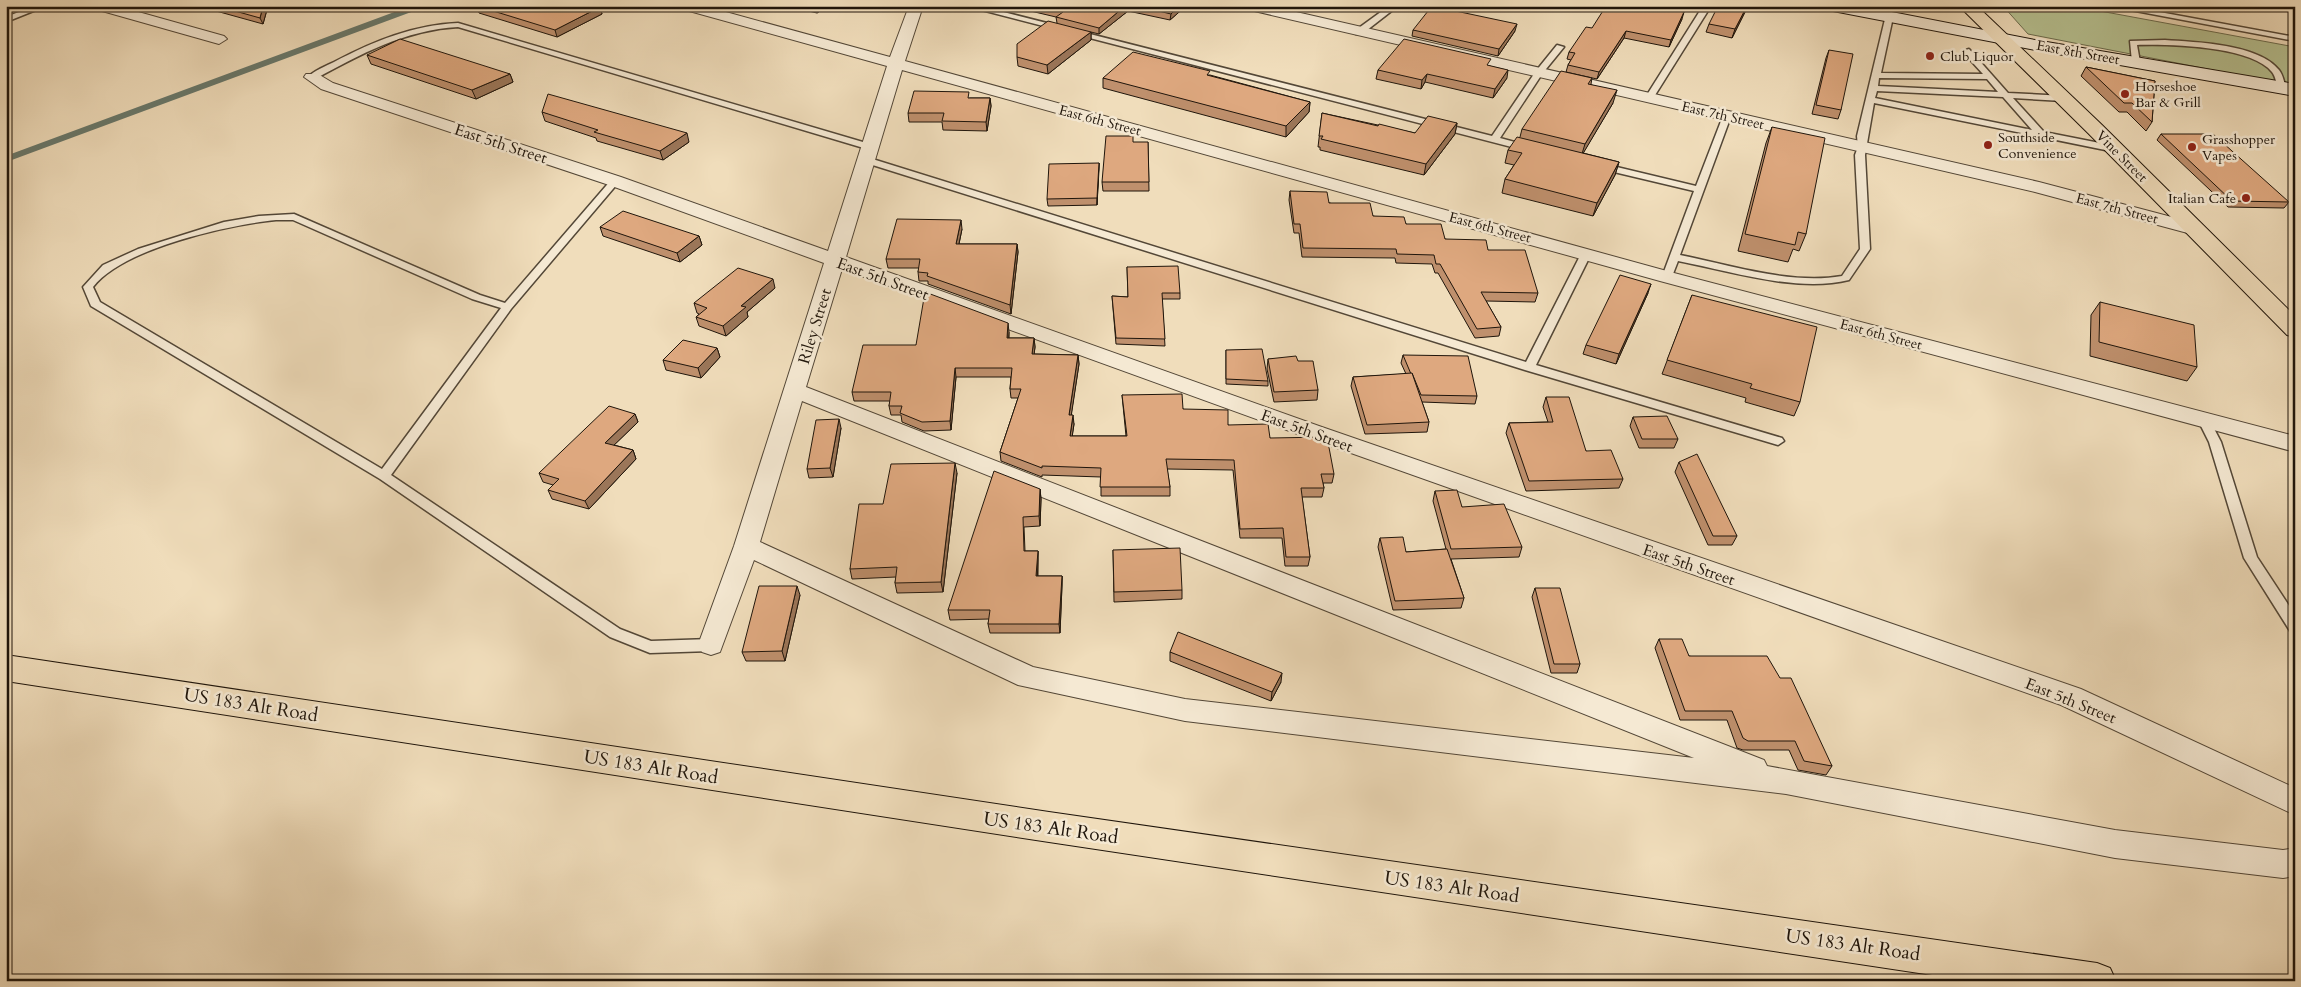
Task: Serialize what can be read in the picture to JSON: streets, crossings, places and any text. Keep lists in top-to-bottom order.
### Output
{
  "streets": {
    "main road": ["East 8th Street", "Vine Street", "US 183 Alt Road"],
    "street": [
      "East 7th Street",
      "East 6th Street",
      "East 5th Street",
      "Riley Street"
    ]
  },
  "crossings": [
    ["East 8th Street", "Vine Street"],
    ["East 7th Street", "Vine Street"],
    ["East 6th Street", "Riley Street"],
    ["East 5th Street", "Riley Street"]
  ],
  "places": [
    "Club Liquor",
    "Horseshoe Bar & Grill",
    "Southside Convenience",
    "Grasshopper Vapes",
    "Italian Cafe"
  ]
}
